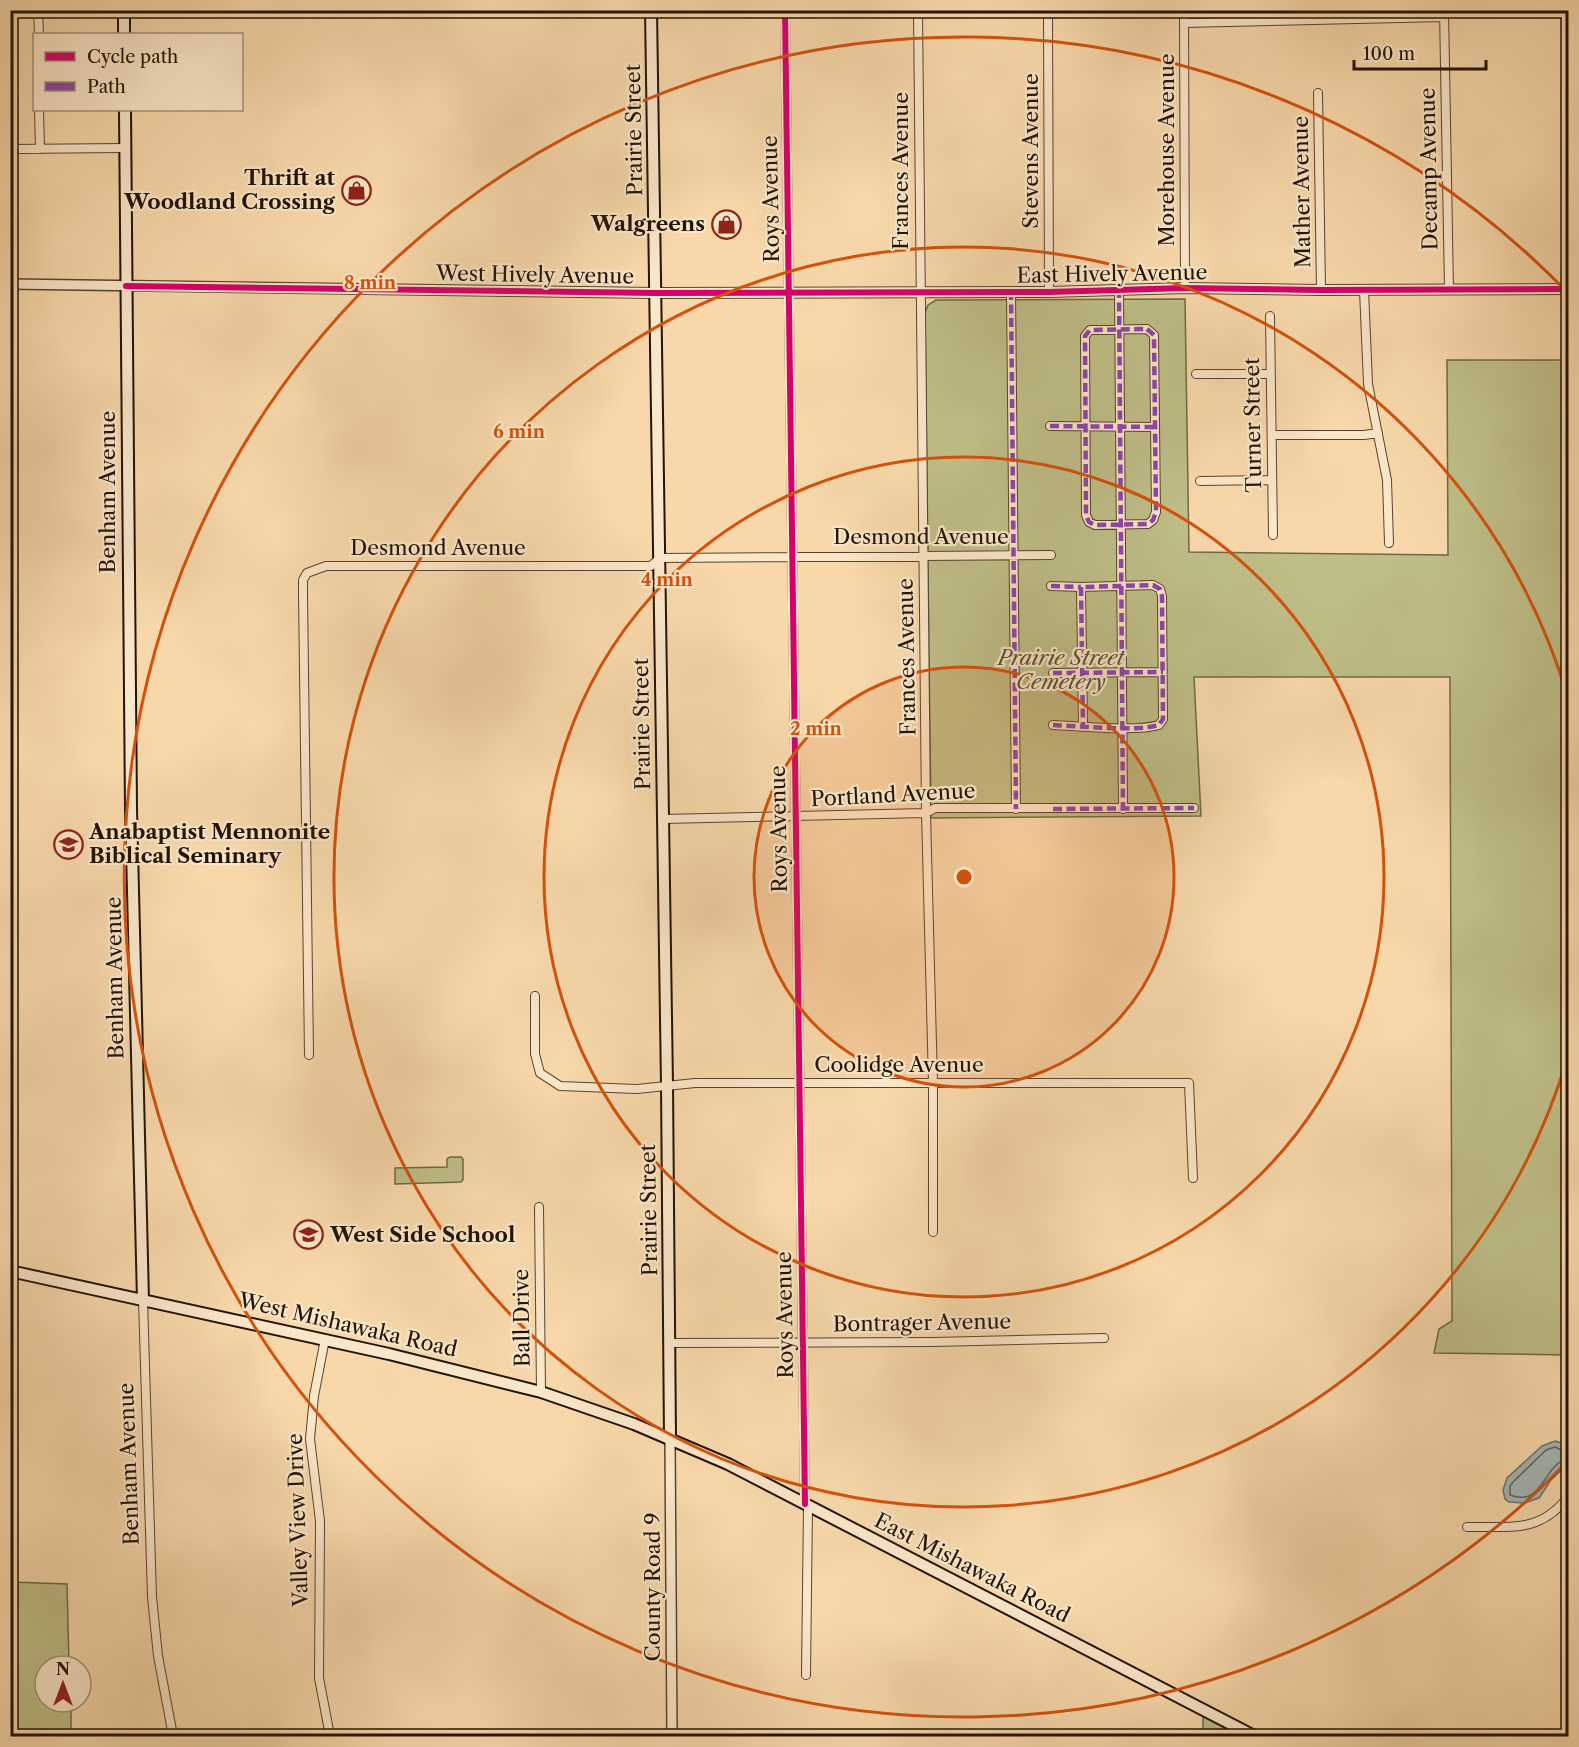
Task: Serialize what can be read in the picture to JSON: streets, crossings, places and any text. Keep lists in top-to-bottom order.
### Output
{
  "streets": {
    "main road": [
      "Prairie Street",
      "Benham Avenue",
      "West Mishawaka Road",
      "East Mishawaka Road"
    ],
    "street": [
      "Morehouse Avenue",
      "Stevens Avenue",
      "Decamp Avenue",
      "Frances Avenue",
      "Mather Avenue",
      "Roys Avenue",
      "East Hively Avenue",
      "West Hively Avenue",
      "Turner Street",
      "Desmond Avenue",
      "Portland Avenue",
      "Coolidge Avenue",
      "Ball Drive",
      "Bontrager Avenue",
      "Valley View Drive",
      "County Road 9"
    ]
  },
  "crossings": [
    ["Prairie Street", "East Hively Avenue"],
    ["Prairie Street", "West Hively Avenue"],
    ["Prairie Street", "Desmond Avenue"],
    ["Prairie Street", "Portland Avenue"],
    ["Prairie Street", "Coolidge Avenue"],
    ["Prairie Street", "Bontrager Avenue"],
    ["Prairie Street", "West Mishawaka Road"],
    ["Prairie Street", "East Mishawaka Road"],
    ["Prairie Street", "County Road 9"],
    ["Morehouse Avenue", "East Hively Avenue"],
    ["Stevens Avenue", "East Hively Avenue"],
    ["Decamp Avenue", "East Hively Avenue"],
    ["Frances Avenue", "East Hively Avenue"],
    ["Frances Avenue", "Desmond Avenue"],
    ["Frances Avenue", "Portland Avenue"],
    ["Frances Avenue", "Coolidge Avenue"],
    ["Mather Avenue", "East Hively Avenue"],
    ["Roys Avenue", "East Hively Avenue"],
    ["Roys Avenue", "Desmond Avenue"],
    ["Roys Avenue", "Portland Avenue"],
    ["Roys Avenue", "Coolidge Avenue"],
    ["Roys Avenue", "Bontrager Avenue"],
    ["Roys Avenue", "East Mishawaka Road"],
    ["East Hively Avenue", "West Hively Avenue"],
    ["West Hively Avenue", "Benham Avenue"],
    ["Benham Avenue", "West Mishawaka Road"],
    ["Ball Drive", "West Mishawaka Road"],
    ["West Mishawaka Road", "Valley View Drive"],
    ["West Mishawaka Road", "East Mishawaka Road"],
    ["West Mishawaka Road", "County Road 9"],
    ["East Mishawaka Road", "County Road 9"]
  ],
  "parks": ["Prairie Street Cemetery"],
  "places": {
    "shop": ["Thrift at Woodland Crossing", "Walgreens"],
    "school or university": ["Anabaptist Mennonite Biblical Seminary", "West Side School"]
  },
  "legend": ["Cycle path", "Path"],
  "scale_bar": "100 m",
  "north": "top",
  "rings": [
    "8 min",
    "6 min",
    "4 min",
    "2 min"
  ]
}
